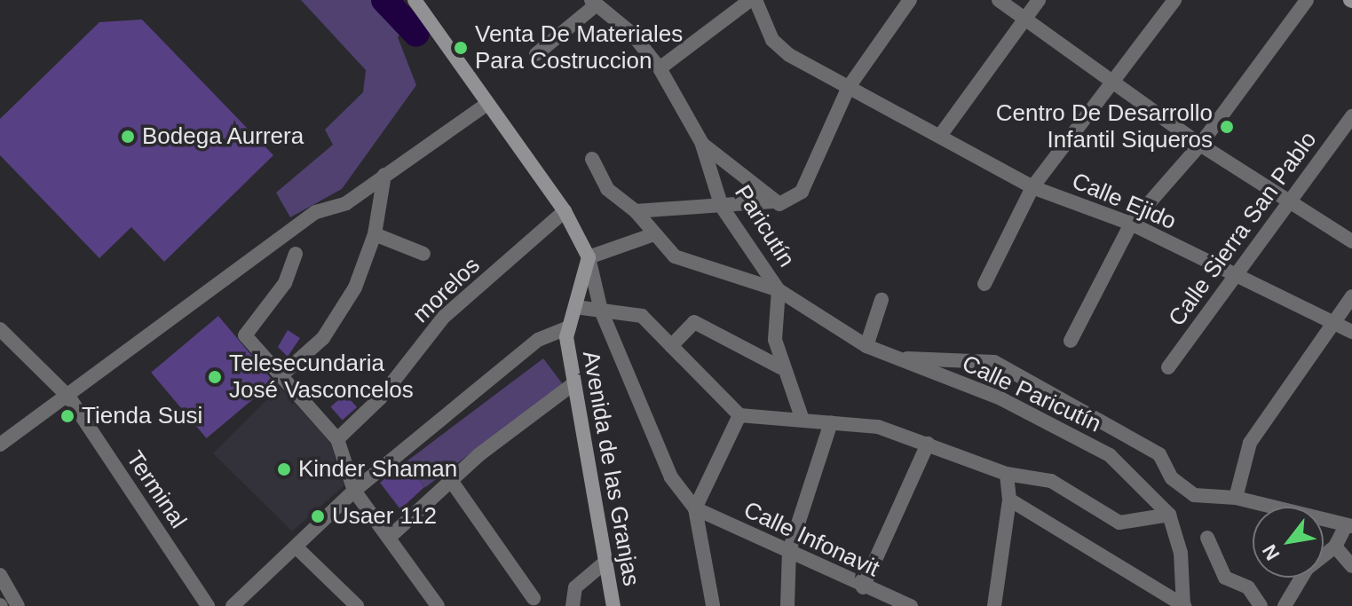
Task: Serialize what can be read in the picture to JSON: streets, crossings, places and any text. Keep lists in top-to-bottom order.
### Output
{
  "streets": {
    "street": [
      "Calle Ejido",
      "Paricutín",
      "Calle Sierra San Pablo",
      "morelos",
      "Calle Paricutín",
      "Avenida de las Granjas",
      "Terminal",
      "Calle Infonavit"
    ]
  },
  "crossings": [
    ["Calle Ejido", "Calle Sierra San Pablo"],
    ["Paricutín", "Calle Paricutín"],
    ["morelos", "Avenida de las Granjas"],
    ["Avenida de las Granjas", "Calle Infonavit"]
  ],
  "places": [
    "Venta De Materiales Para Costruccion",
    "Centro De Desarrollo Infantil Siqueros",
    "Bodega Aurrera",
    "Telesecundaria José Vasconcelos",
    "Tienda Susi",
    "Kinder Shaman",
    "Usaer 112"
  ],
  "north": "bottom left"
}
